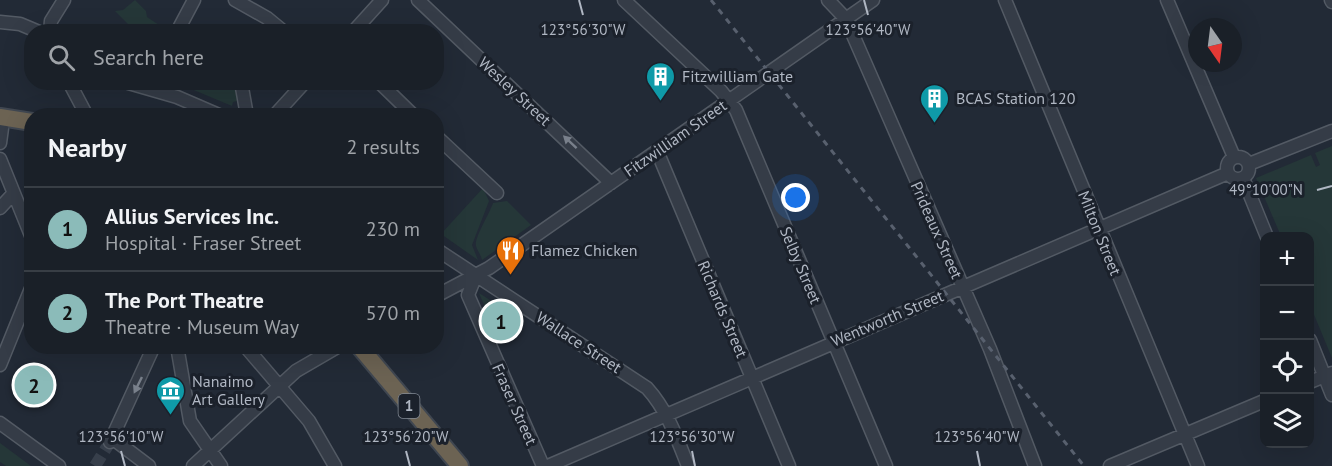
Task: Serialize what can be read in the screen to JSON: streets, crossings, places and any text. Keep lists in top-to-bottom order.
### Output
{
  "streets": {
    "highway": ["1"],
    "street": [
      "Wesley Street",
      "Fitzwilliam Street",
      "Prideaux Street",
      "Milton Street",
      "Selby Street",
      "Richards Street",
      "Wentworth Street",
      "Wallace Street",
      "Fraser Street"
    ]
  },
  "crossings": [
    ["Wesley Street", "Fitzwilliam Street"],
    ["Fitzwilliam Street", "Prideaux Street"],
    ["Fitzwilliam Street", "Selby Street"],
    ["Fitzwilliam Street", "Richards Street"],
    ["Fitzwilliam Street", "Wallace Street"],
    ["Fitzwilliam Street", "Fraser Street"],
    ["Prideaux Street", "Wentworth Street"],
    ["Milton Street", "Wentworth Street"],
    ["Selby Street", "Wentworth Street"],
    ["Richards Street", "Wentworth Street"],
    ["Wentworth Street", "Wallace Street"],
    ["Wallace Street", "Fraser Street"]
  ],
  "places": {
    "building": ["Fitzwilliam Gate", "BCAS Station 120"],
    "restaurant": ["Flamez Chicken"],
    "museum": ["Nanaimo Art Gallery"]
  },
  "north": "bottom",
  "page": {
    "search": "Search here",
    "heading": ["Nearby", "2 results"],
    "list": [
      {
        "mark": "1",
        "name": "Allius Services Inc.",
        "note": "Hospital · Fraser Street",
        "value": "230 m"
      },
      {
        "mark": "2",
        "name": "The Port Theatre",
        "note": "Theatre · Museum Way",
        "value": "570 m"
      }
    ],
    "map_buttons": ["+", "−"],
    "pins": ["1", "2"]
  },
  "coordinates": [
    "123°56'30\"W",
    "123°56'40\"W",
    "49°10'00\"N",
    "123°56'10\"W",
    "123°56'20\"W"
  ]
}
